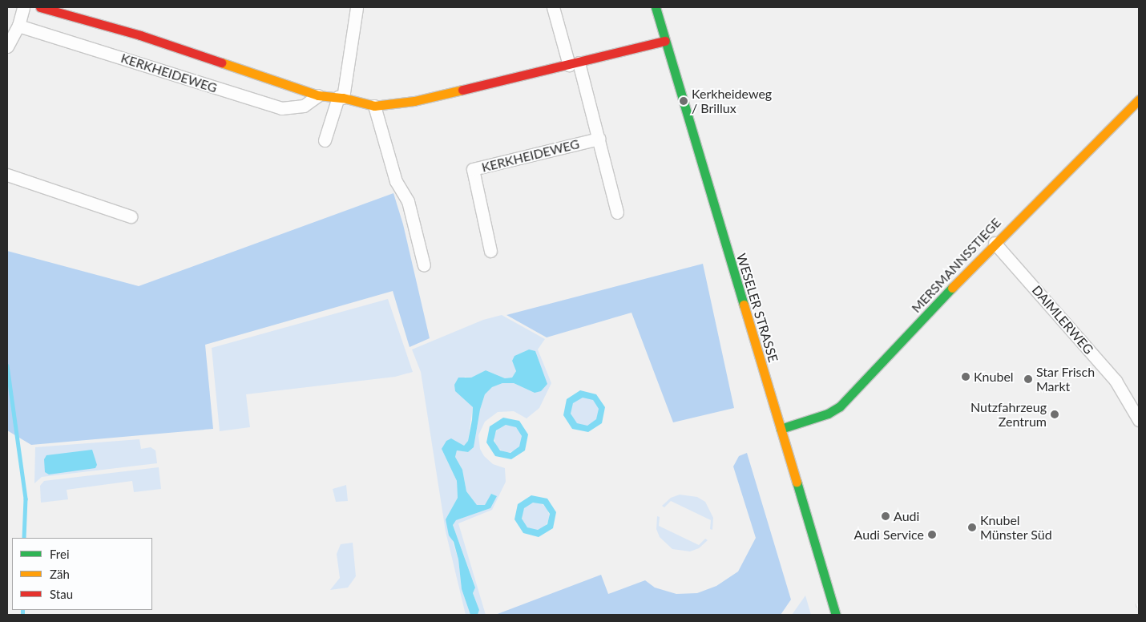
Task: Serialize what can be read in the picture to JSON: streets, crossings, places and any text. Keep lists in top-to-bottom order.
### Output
{
  "streets": {
    "street": [
      "KERKHEIDEWEG",
      "MERSMANNSSTIEGE",
      "WESELER STRASSE",
      "DAIMLERWEG"
    ]
  },
  "crossings": [
    ["KERKHEIDEWEG", "WESELER STRASSE"],
    ["MERSMANNSSTIEGE", "WESELER STRASSE"],
    ["MERSMANNSSTIEGE", "DAIMLERWEG"]
  ],
  "places": [
    "Kerkheideweg / Brillux",
    "Knubel",
    "Star Frisch Markt",
    "Nutzfahrzeug Zentrum",
    "Audi",
    "Knubel Münster Süd",
    "Audi Service"
  ],
  "legend": ["Frei", "Zäh", "Stau"]
}
